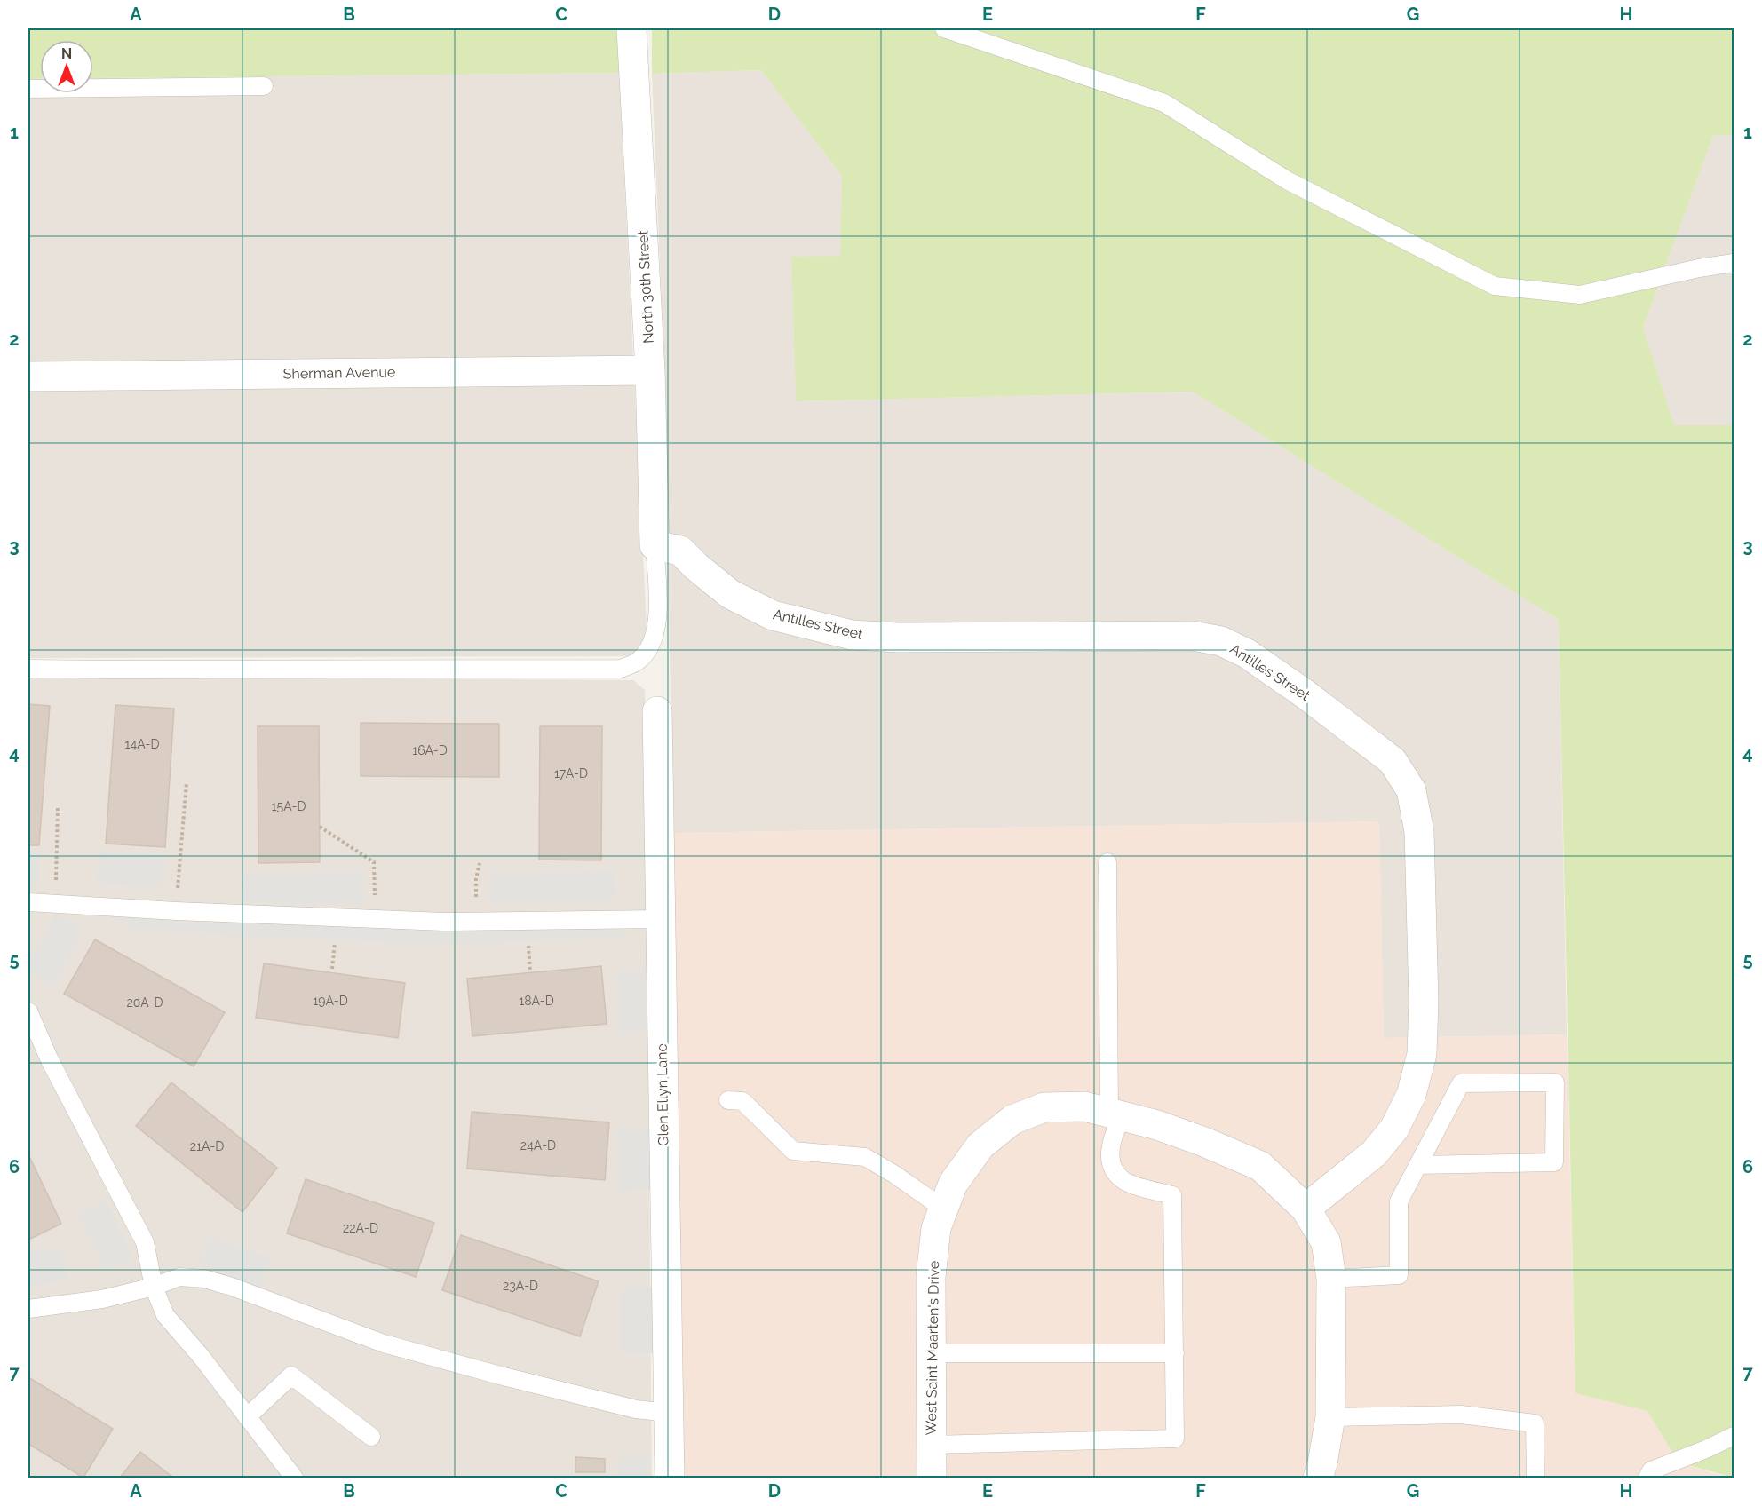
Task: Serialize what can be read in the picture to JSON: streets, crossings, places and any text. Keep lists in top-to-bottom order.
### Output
{
  "streets": {
    "street": [
      "North 30th Street",
      "Sherman Avenue",
      "Antilles Street",
      "Glen Ellyn Lane",
      "West Saint Maarten's Drive"
    ]
  },
  "crossings": [
    ["North 30th Street", "Sherman Avenue"],
    ["North 30th Street", "Antilles Street"],
    ["Antilles Street", "West Saint Maarten's Drive"]
  ],
  "house_numbers": [
    "14A-D",
    "16A-D",
    "17A-D",
    "15A-D",
    "19A-D",
    "18A-D",
    "20A-D",
    "24A-D",
    "21A-D",
    "22A-D",
    "23A-D"
  ],
  "north": "top",
  "grid": {
    "columns": [
      "A",
      "B",
      "C",
      "D",
      "E",
      "F",
      "G",
      "H"
    ],
    "rows": [
      "1",
      "2",
      "3",
      "4",
      "5",
      "6",
      "7"
    ]
  }
}
